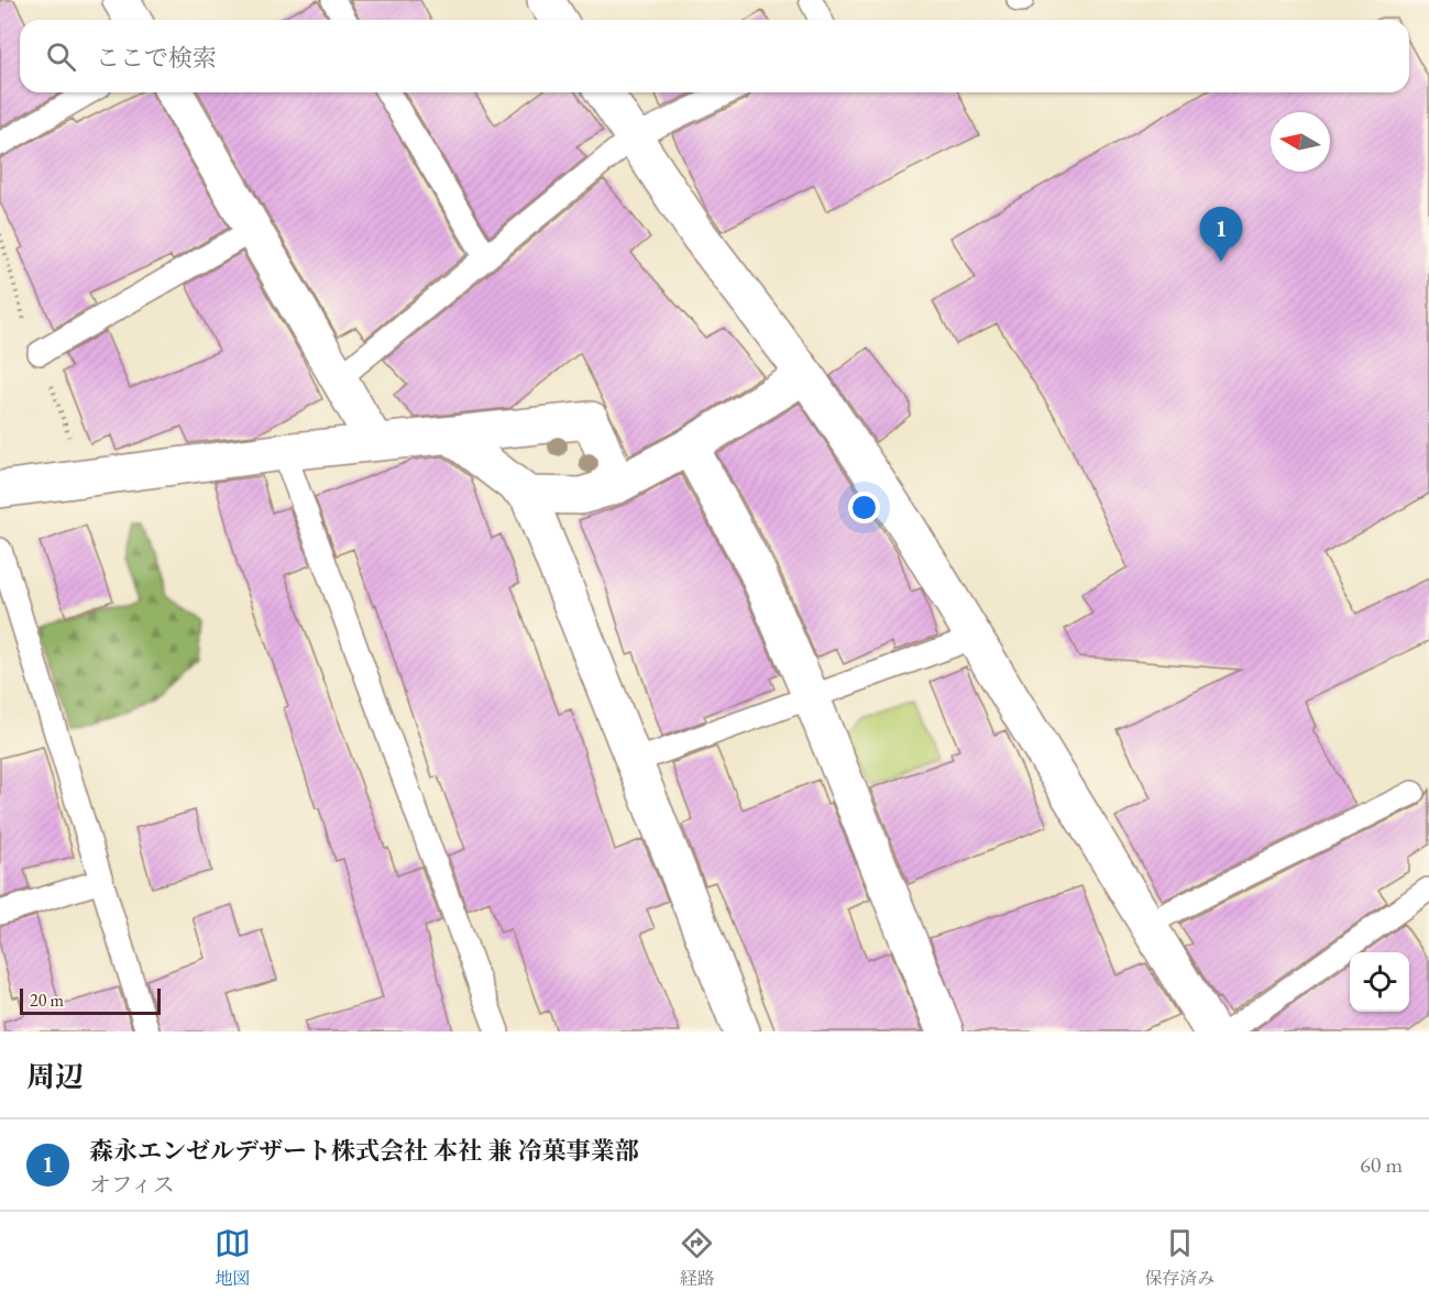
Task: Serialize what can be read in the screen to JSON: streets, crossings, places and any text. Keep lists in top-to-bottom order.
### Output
{
  "scale_bar": "20 m",
  "north": "left",
  "page": {
    "search": "ここで検索",
    "pins": "1",
    "scale": "20 m",
    "heading": "周辺",
    "list": [
      {
        "mark": "1",
        "name": "森永エンゼルデザート株式会社 本社 兼 冷菓事業部",
        "note": "オフィス",
        "value": "60 m"
      }
    ],
    "nav": ["地図", "経路", "保存済み"]
  }
}
